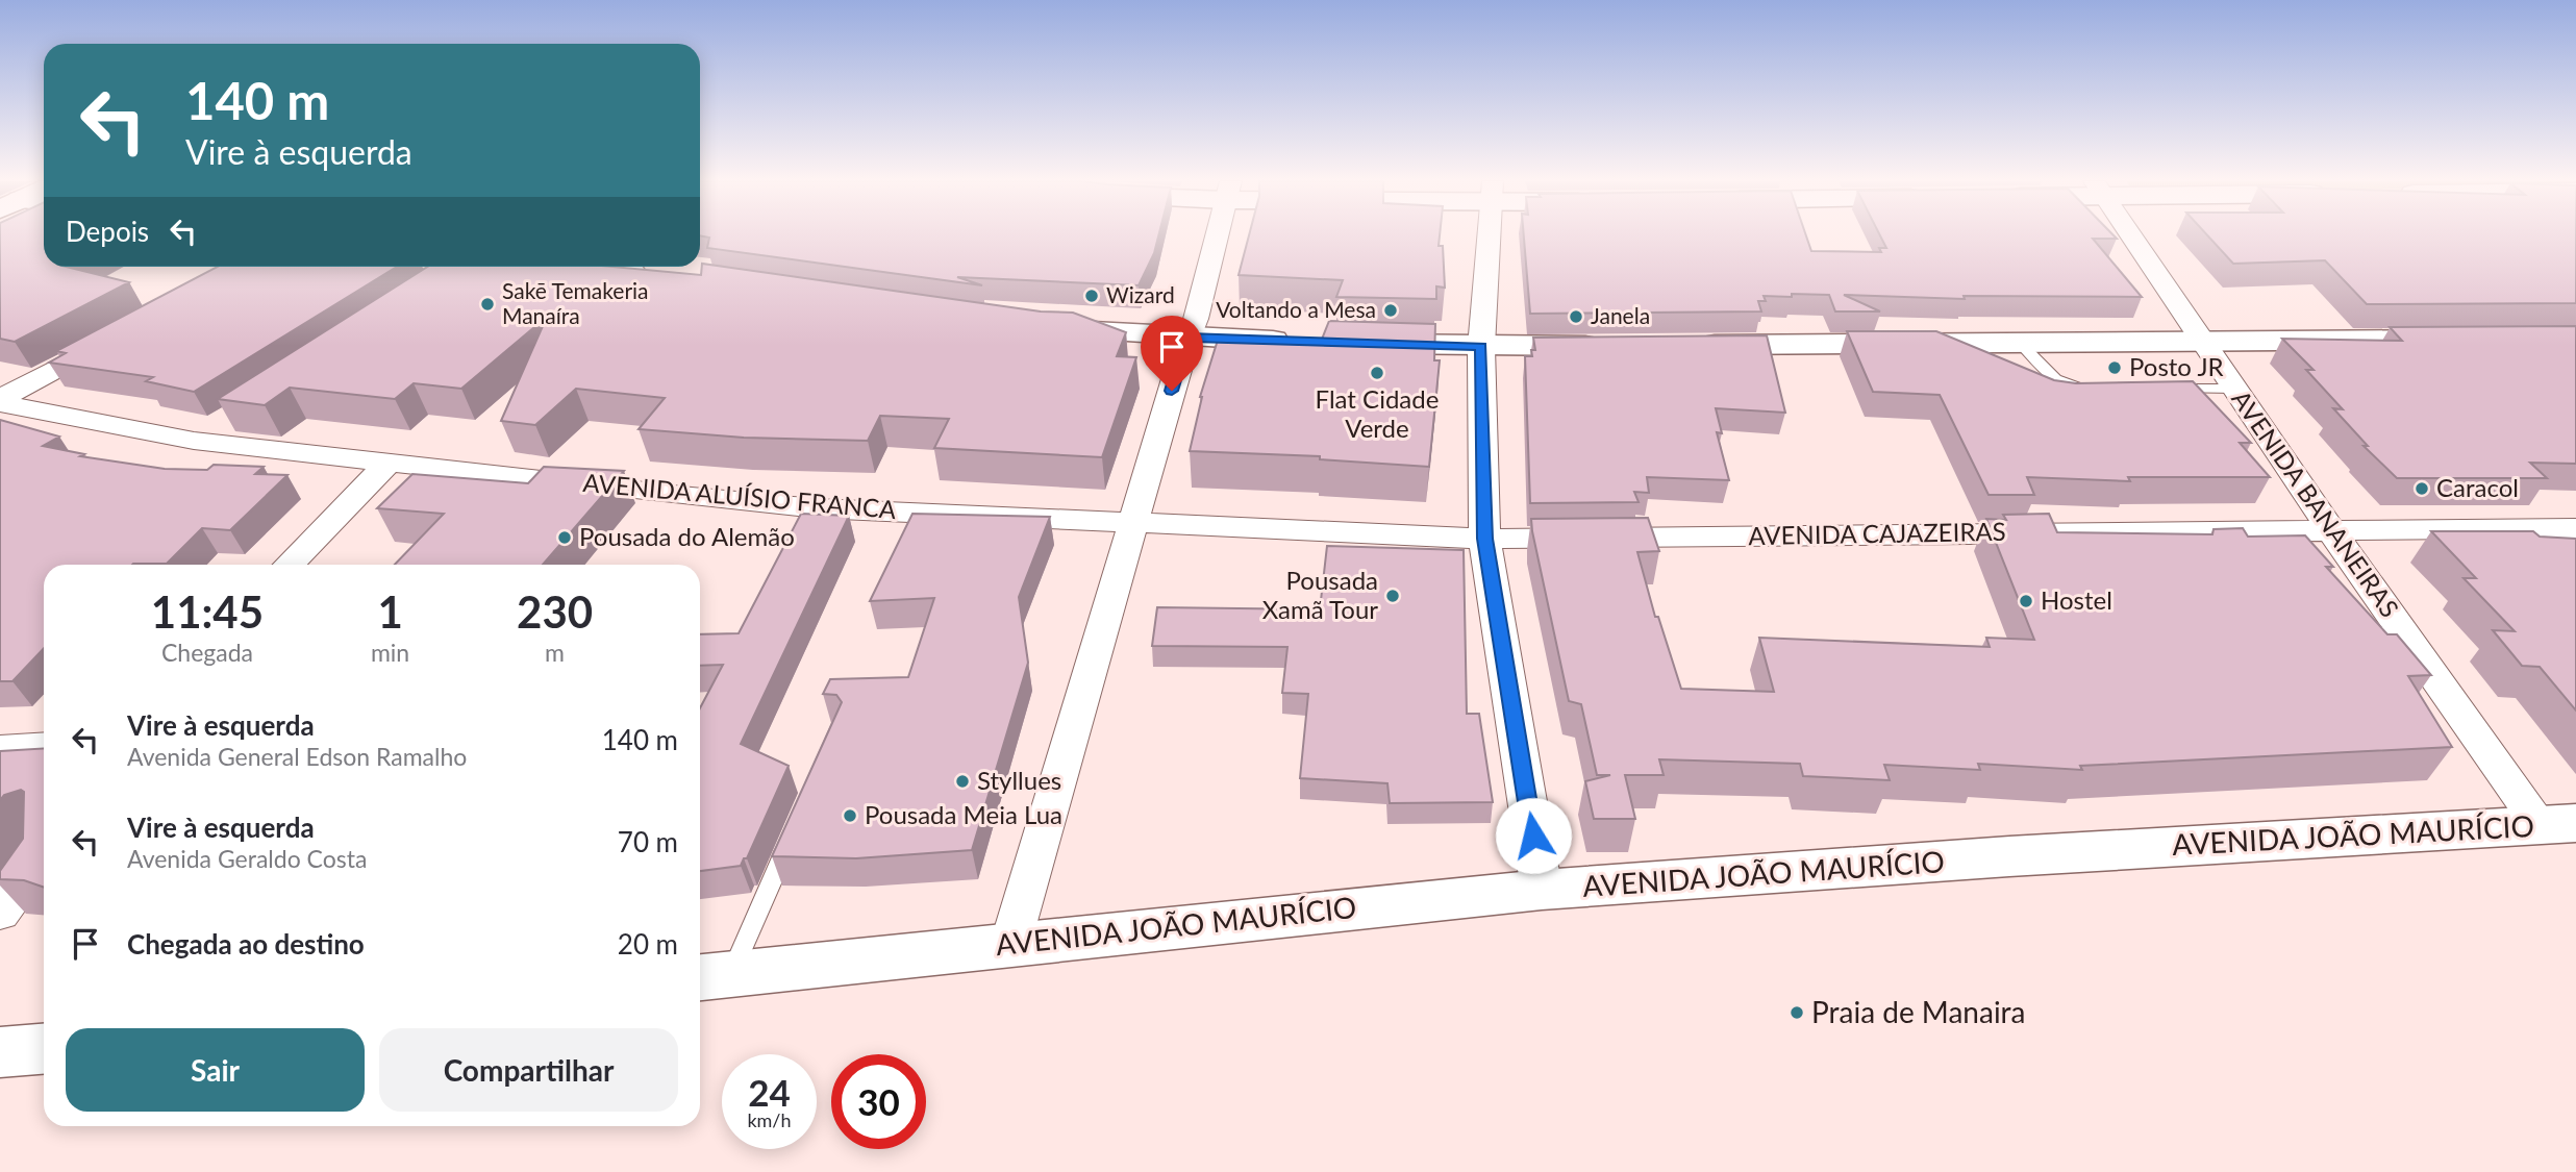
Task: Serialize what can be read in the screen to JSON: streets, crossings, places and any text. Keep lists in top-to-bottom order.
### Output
{
  "streets": {
    "main road": ["AVENIDA JOÃO MAURÍCIO"],
    "street": ["AVENIDA ALUÍSIO FRANCA", "AVENIDA BANANEIRAS", "AVENIDA CAJAZEIRAS"]
  },
  "crossings": [
    ["AVENIDA ALUÍSIO FRANCA", "AVENIDA CAJAZEIRAS"],
    ["AVENIDA BANANEIRAS", "AVENIDA CAJAZEIRAS"],
    ["AVENIDA BANANEIRAS", "AVENIDA JOÃO MAURÍCIO"]
  ],
  "places": [
    "Wizard",
    "Sakē Temakeria Manaíra",
    "Voltando a Mesa",
    "Janela",
    "Posto JR",
    "Flat Cidade Verde",
    "Caracol",
    "Pousada do Alemão",
    "Pousada Xamã Tour",
    "Hostel",
    "Styllues",
    "Pousada Meia Lua",
    "Praia de Manaira"
  ],
  "page": {
    "turn": ["140 m", "Vire à esquerda"],
    "then": "Depois",
    "eta": [
      "11:45",
      "Chegada",
      "1",
      "min",
      "230",
      "m"
    ],
    "list": [
      {
        "name": "Vire à esquerda",
        "note": "Avenida General Edson Ramalho",
        "value": "140 m"
      },
      {
        "name": "Vire à esquerda",
        "note": "Avenida Geraldo Costa",
        "value": "70 m"
      },
      {
        "name": "Chegada ao destino",
        "value": "20 m"
      }
    ],
    "buttons": ["Sair", "Compartilhar"],
    "speed": "24 km/h",
    "limit": "30"
  }
}
